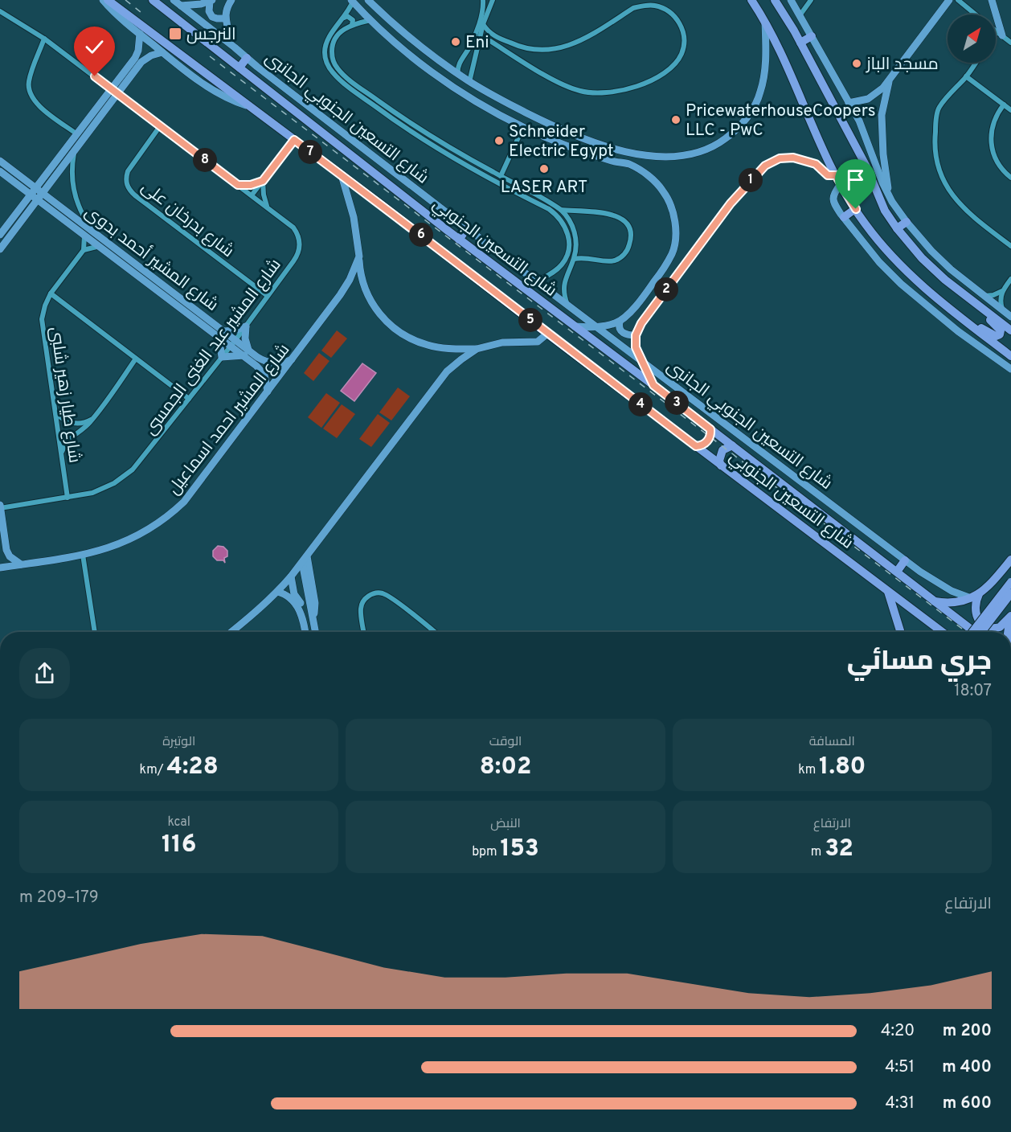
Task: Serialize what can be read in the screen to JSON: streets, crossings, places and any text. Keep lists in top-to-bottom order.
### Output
{
  "streets": {
    "main road": ["شارع التسعين الجنوبي"],
    "street": [
      "شارع التسعين الجنوبي الجانبى",
      "شارع بدرخان على",
      "شارع المشير أحمد بدوى",
      "شارع المشير عبد الغنى الجمسى",
      "شارع طيار زهير شلبى",
      "شارع المشير احمد اسماعيل"
    ]
  },
  "crossings": [
    ["شارع بدرخان على", "شارع المشير عبد الغنى الجمسى"],
    ["شارع التسعين الجنوبي", "شارع المشير احمد اسماعيل"],
    ["شارع المشير أحمد بدوى", "شارع المشير عبد الغنى الجمسى"],
    ["شارع المشير أحمد بدوى", "شارع المشير احمد اسماعيل"],
    ["شارع المشير عبد الغنى الجمسى", "شارع طيار زهير شلبى"]
  ],
  "places": {
    "transit": ["النرجس"],
    "other": [
      "Eni",
      "مسجد الباز",
      "PricewaterhouseCoopers LLC - PwC",
      "Schneider Electric Egypt",
      "LASER ART"
    ]
  },
  "north": "top right",
  "page": {
    "pins": [
      "7",
      "8",
      "1",
      "6",
      "2",
      "5",
      "3",
      "4"
    ],
    "heading": ["جري مسائي", "18:07"],
    "stats": [
      ["المسافة", "1.80 km"],
      ["الوقت", "8:02"],
      ["الوتيرة", "4:28 /km"],
      ["الارتفاع", "32 m"],
      ["النبض", "153 bpm"],
      ["kcal", "116"]
    ],
    "chart": ["الارتفاع", "179–209 m"],
    "list": [
      {
        "name": "200 m",
        "note": "4:20"
      },
      {
        "name": "400 m",
        "note": "4:51"
      },
      {
        "name": "600 m",
        "note": "4:31"
      }
    ]
  }
}
